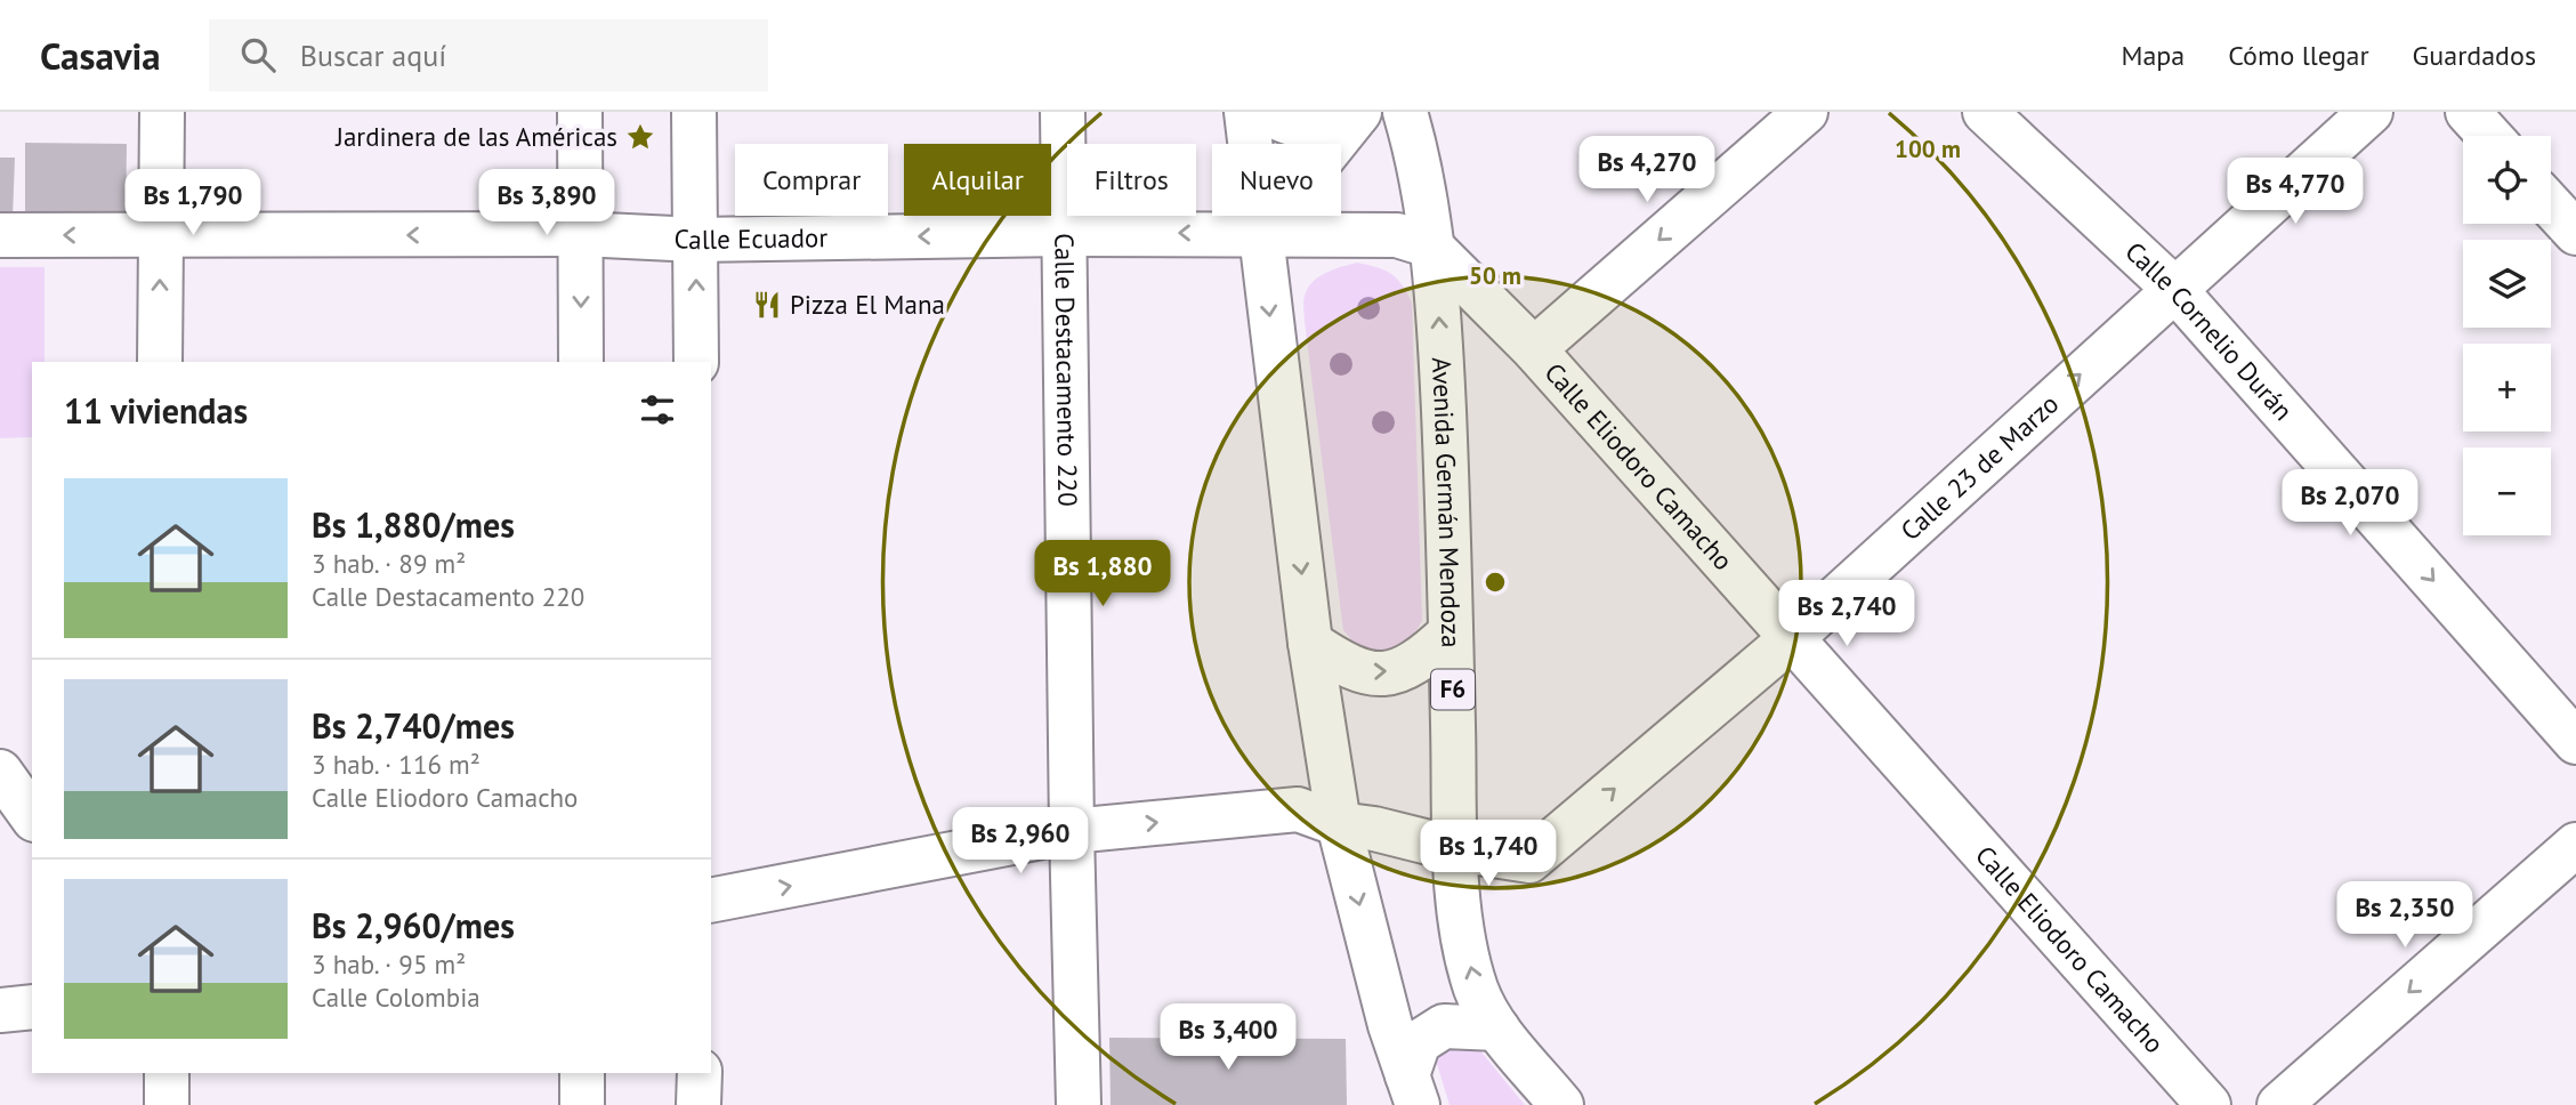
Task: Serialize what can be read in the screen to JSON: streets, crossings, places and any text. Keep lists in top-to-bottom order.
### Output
{
  "streets": {
    "main road": [
      "Calle Ecuador",
      "Calle Cornelio Durán",
      "Calle Destacamento 220",
      "Calle Eliodoro Camacho",
      "Calle 23 de Marzo",
      "Avenida Germán Mendoza",
      "F6"
    ]
  },
  "crossings": [
    ["Calle Ecuador", "Calle Destacamento 220"],
    ["Calle Cornelio Durán", "Calle 23 de Marzo"],
    ["Calle Destacamento 220", "Calle 23 de Marzo"],
    ["Calle Eliodoro Camacho", "Calle 23 de Marzo"],
    ["Calle Eliodoro Camacho", "Avenida Germán Mendoza"],
    ["Calle 23 de Marzo", "Avenida Germán Mendoza"]
  ],
  "one_way": ["Calle Ecuador", "Calle Cornelio Durán", "Calle 23 de Marzo"],
  "places": {
    "place": ["Jardinera de las Américas"],
    "restaurant": ["Pizza El Mana"]
  },
  "page": {
    "header": "Casavia",
    "search": "Buscar aquí",
    "nav": ["Mapa", "Cómo llegar", "Guardados"],
    "map_buttons": ["+", "−"],
    "price": [
      "Bs 4,270",
      "Bs 4,770",
      "Bs 1,790",
      "Bs 3,890",
      "Bs 2,070",
      "Bs 1,880",
      "Bs 2,740",
      "Bs 2,960",
      "Bs 1,740",
      "Bs 2,350",
      "Bs 3,400"
    ],
    "chip": [
      "Comprar",
      "Alquilar",
      "Filtros",
      "Nuevo"
    ],
    "heading": "11 viviendas",
    "list": [
      {
        "name": "Bs 1,880/mes",
        "note": "3 hab. · 89 m² · Calle Destacamento 220"
      },
      {
        "name": "Bs 2,740/mes",
        "note": "3 hab. · 116 m² · Calle Eliodoro Camacho"
      },
      {
        "name": "Bs 2,960/mes",
        "note": "3 hab. · 95 m² · Calle Colombia"
      }
    ]
  },
  "rings": ["100 m", "50 m"]
}
